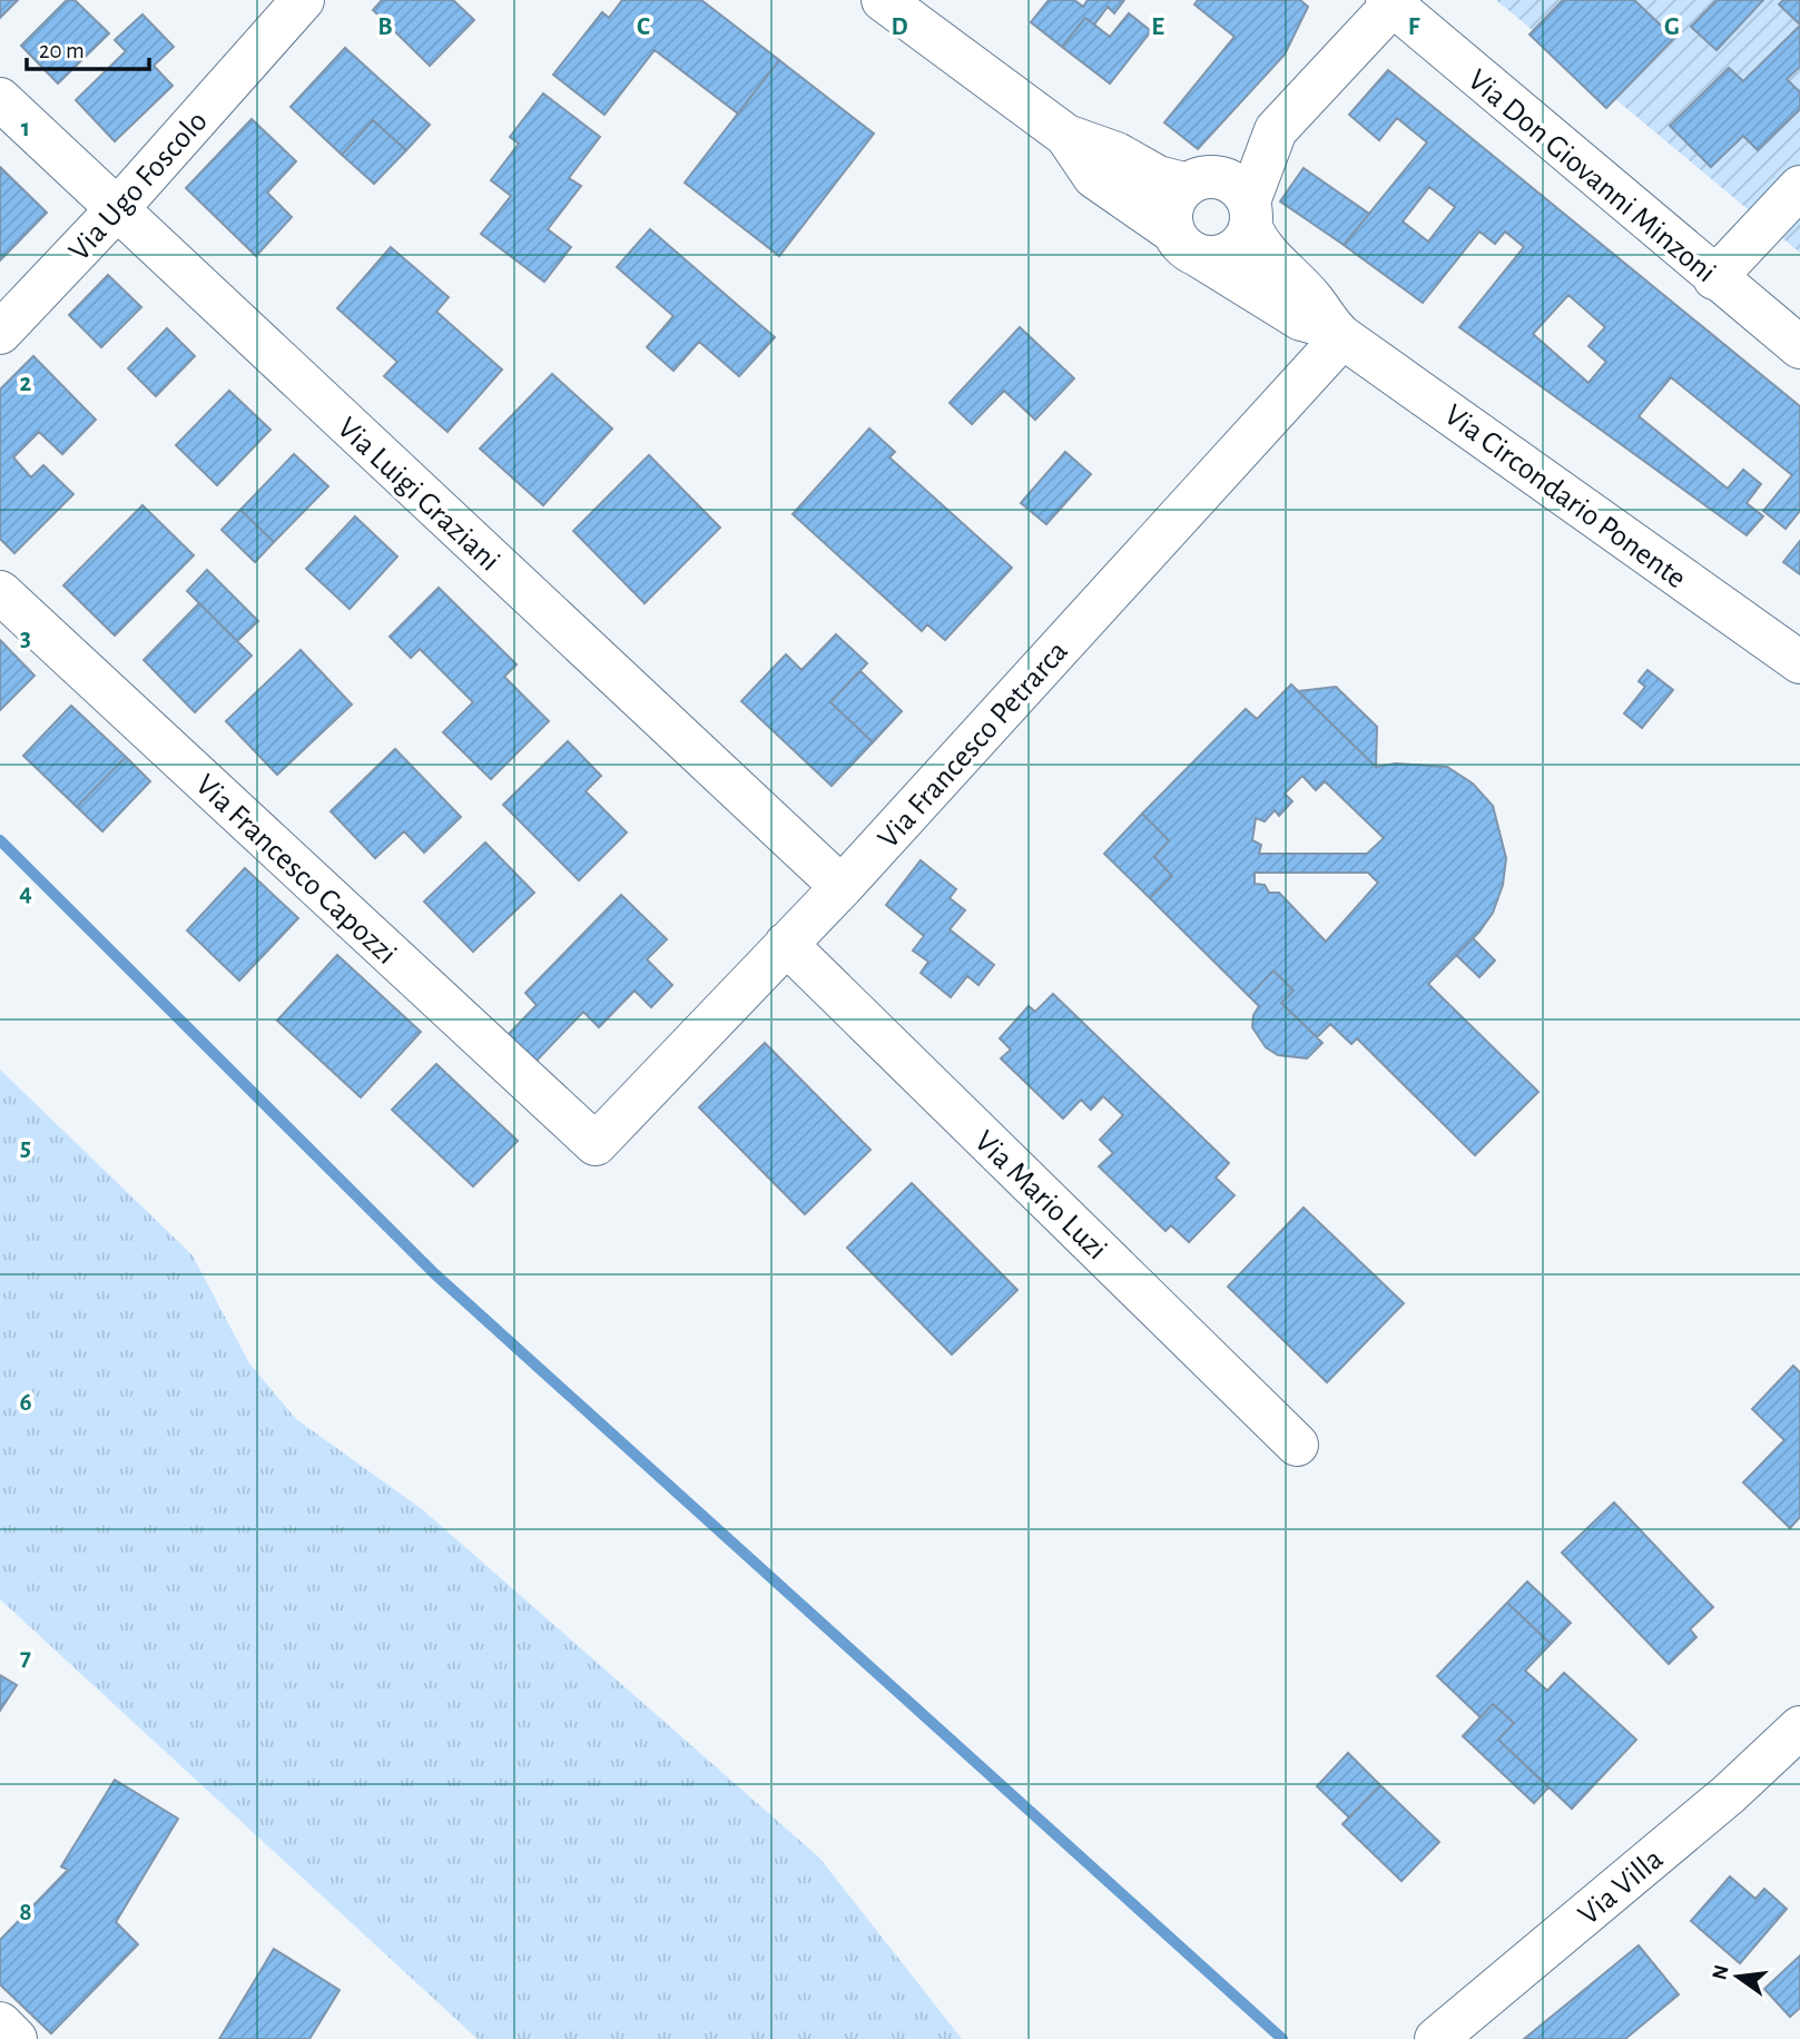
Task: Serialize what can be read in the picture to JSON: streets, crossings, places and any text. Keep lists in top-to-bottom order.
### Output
{
  "streets": {
    "street": [
      "Via Don Giovanni Minzoni",
      "Via Ugo Foscolo",
      "Via Luigi Graziani",
      "Via Circondario Ponente",
      "Via Francesco Petrarca",
      "Via Francesco Capozzi",
      "Via Mario Luzi",
      "Via Villa"
    ]
  },
  "crossings": [
    ["Via Ugo Foscolo", "Via Luigi Graziani"],
    ["Via Luigi Graziani", "Via Francesco Petrarca"],
    ["Via Circondario Ponente", "Via Francesco Petrarca"],
    ["Via Francesco Petrarca", "Via Francesco Capozzi"],
    ["Via Francesco Petrarca", "Via Mario Luzi"]
  ],
  "scale_bar": "20 m",
  "north": "left",
  "grid": {
    "columns": [
      "B",
      "C",
      "D",
      "E",
      "F",
      "G"
    ],
    "rows": [
      "1",
      "2",
      "3",
      "4",
      "5",
      "6",
      "7",
      "8"
    ]
  }
}
